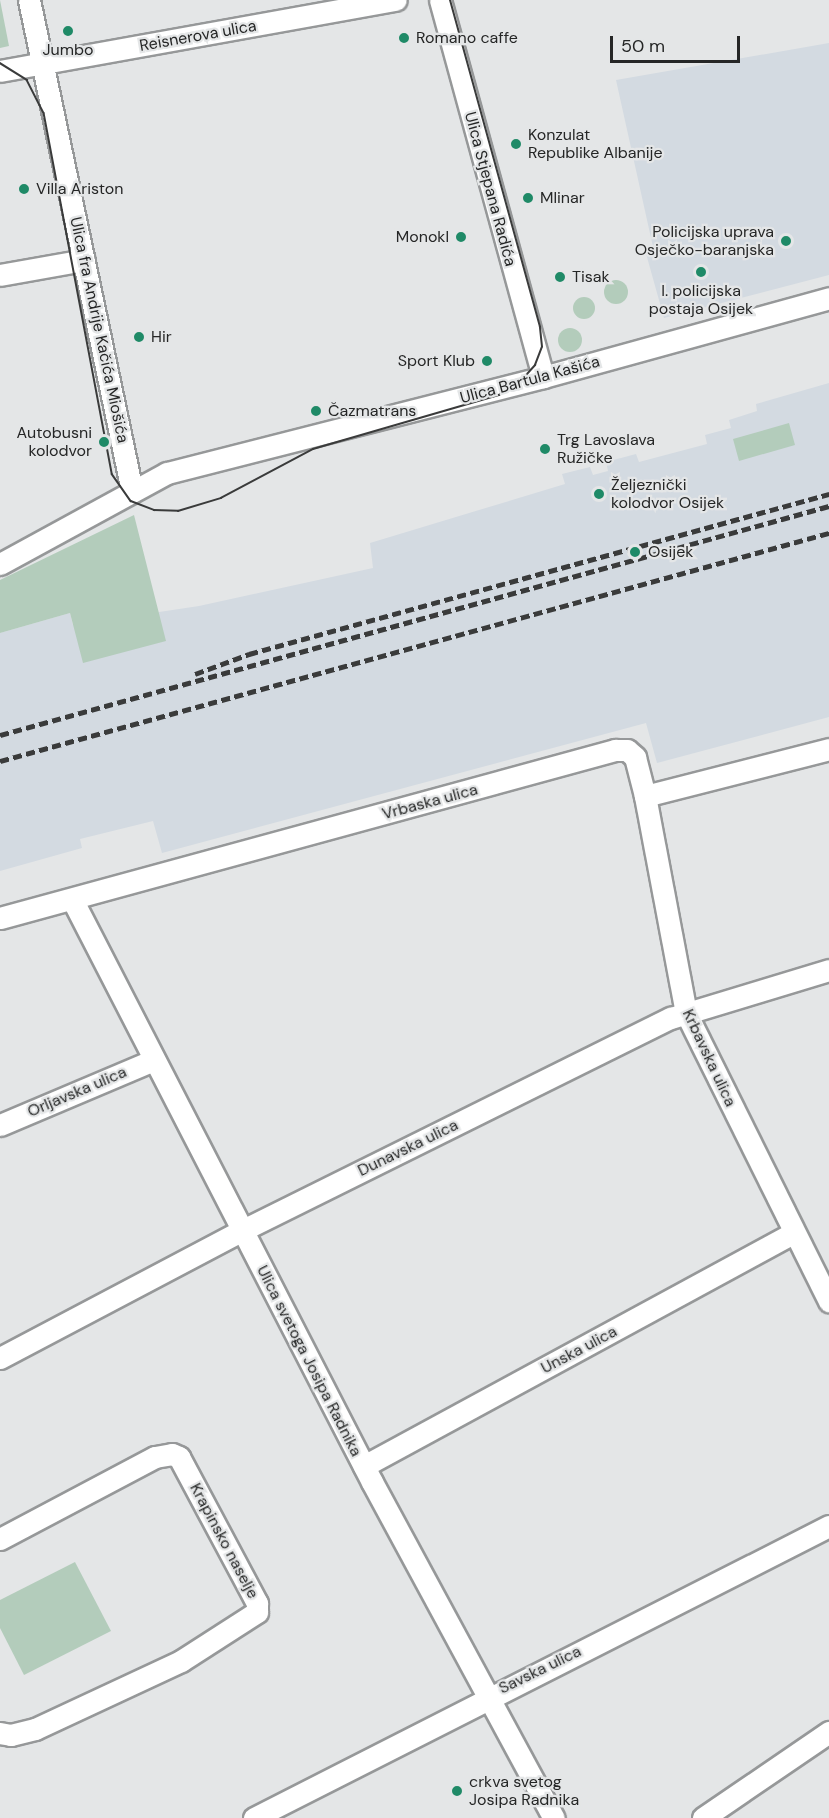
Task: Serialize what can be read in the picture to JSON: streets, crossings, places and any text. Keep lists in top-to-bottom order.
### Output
{
  "streets": {
    "street": [
      "Reisnerova ulica",
      "Ulica Stjepana Radića",
      "Ulica fra Andrije Kačića Miošića",
      "Ulica Bartula Kašića",
      "Vrbaska ulica",
      "Krbavska ulica",
      "Orljavska ulica",
      "Dunavska ulica",
      "Unska ulica",
      "Ulica svetoga Josipa Radnika",
      "Krapinsko naselje",
      "Savska ulica"
    ]
  },
  "crossings": [
    ["Reisnerova ulica", "Ulica fra Andrije Kačića Miošića"],
    ["Ulica Stjepana Radića", "Ulica Bartula Kašića"],
    ["Ulica fra Andrije Kačića Miošića", "Ulica Bartula Kašića"],
    ["Vrbaska ulica", "Krbavska ulica"],
    ["Vrbaska ulica", "Ulica svetoga Josipa Radnika"],
    ["Krbavska ulica", "Dunavska ulica"],
    ["Krbavska ulica", "Unska ulica"],
    ["Orljavska ulica", "Ulica svetoga Josipa Radnika"],
    ["Dunavska ulica", "Ulica svetoga Josipa Radnika"],
    ["Unska ulica", "Ulica svetoga Josipa Radnika"],
    ["Ulica svetoga Josipa Radnika", "Savska ulica"]
  ],
  "places": [
    "Jumbo",
    "Romano caffe",
    "Konzulat Republike Albanije",
    "Villa Ariston",
    "Mlinar",
    "Monokl",
    "Policijska uprava Osječko-baranjska",
    "I. policijska postaja Osijek",
    "Tisak",
    "Hir",
    "Sport Klub",
    "Čazmatrans",
    "Autobusni kolodvor",
    "Trg Lavoslava Ružičke",
    "Željeznički kolodvor Osijek",
    "Osijek",
    "crkva svetog Josipa Radnika"
  ],
  "scale_bar": "50 m"
}
